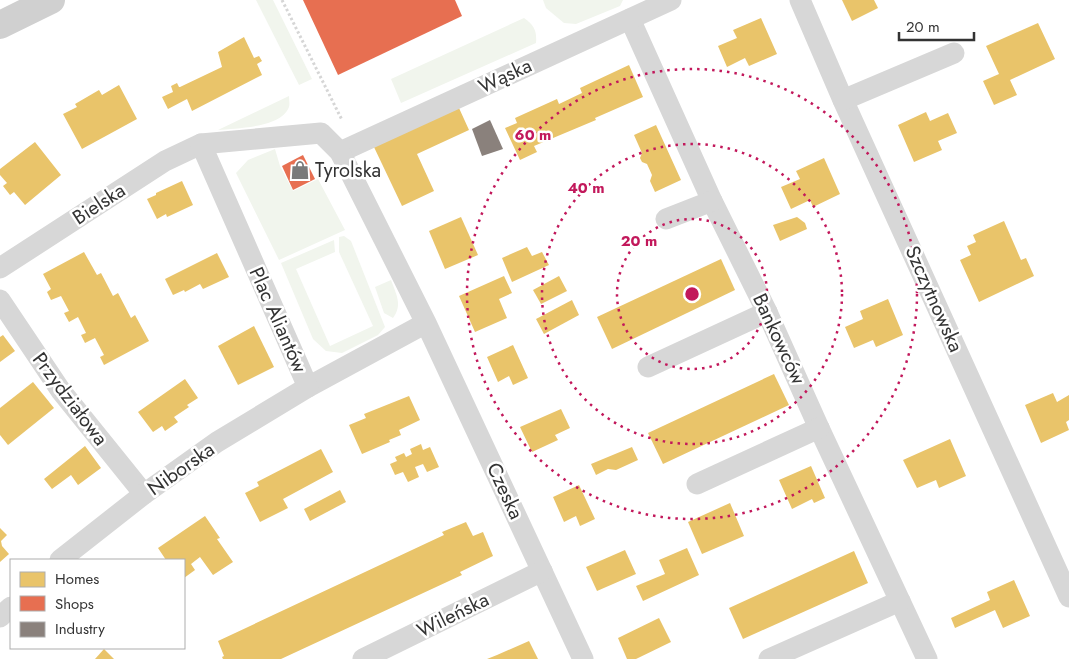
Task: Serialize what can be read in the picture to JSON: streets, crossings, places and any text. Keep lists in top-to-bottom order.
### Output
{
  "streets": {
    "street": [
      "Wąska",
      "Bielska",
      "Szczytnowska",
      "Plac Aliantów",
      "Bankowców",
      "Przydziałowa",
      "Niborska",
      "Czeska",
      "Wileńska"
    ]
  },
  "crossings": [
    ["Wąska", "Bankowców"],
    ["Bielska", "Plac Aliantów"],
    ["Plac Aliantów", "Niborska"],
    ["Plac Aliantów", "Czeska"],
    ["Przydziałowa", "Niborska"],
    ["Czeska", "Wileńska"]
  ],
  "places": {
    "shop": ["Tyrolska"]
  },
  "legend": ["Homes", "Shops", "Industry"],
  "scale_bar": "20 m",
  "rings": ["60 m", "40 m", "20 m"]
}
